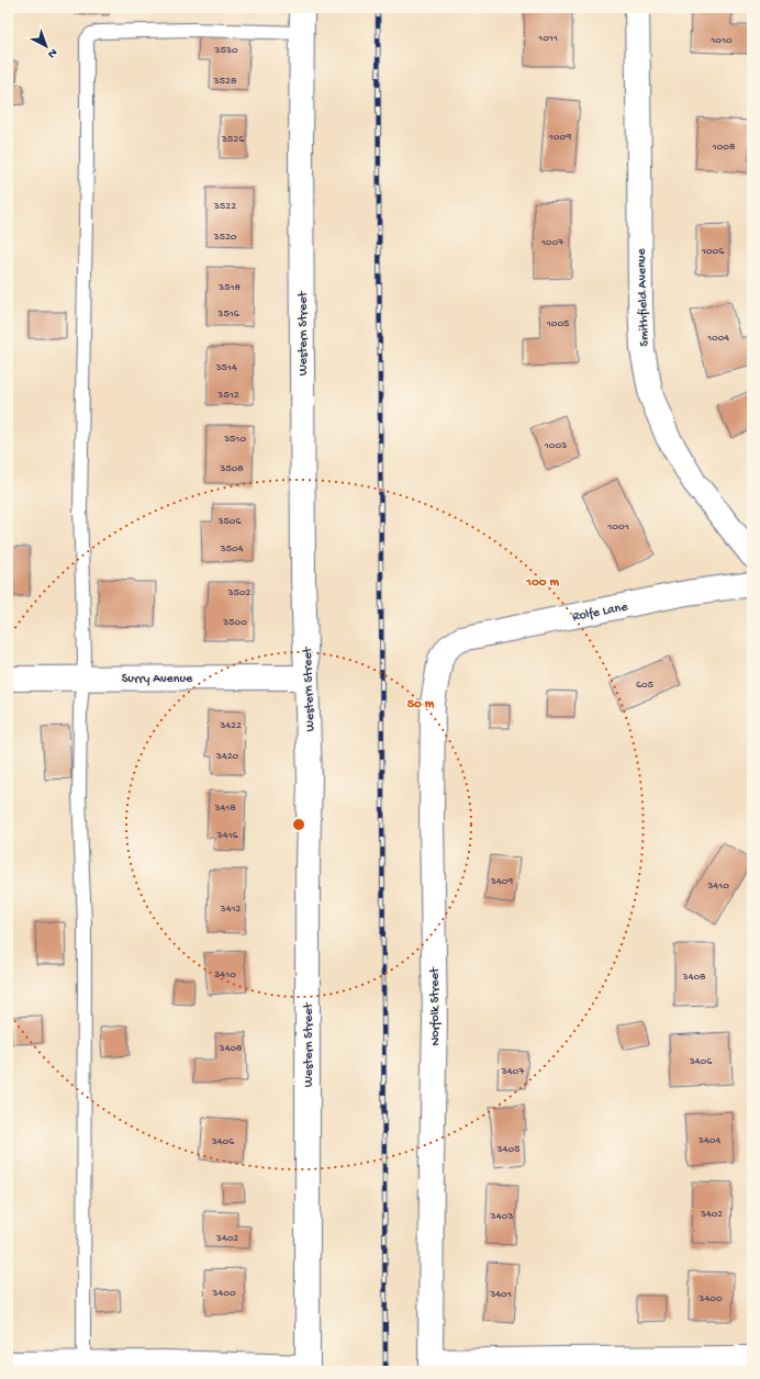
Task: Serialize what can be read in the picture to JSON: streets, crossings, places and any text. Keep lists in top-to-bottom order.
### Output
{
  "streets": {
    "street": [
      "Smithfield Avenue",
      "Western Street",
      "Rolfe Lane",
      "Surry Avenue",
      "Norfolk Street"
    ]
  },
  "crossings": [
    ["Western Street", "Surry Avenue"],
    ["Rolfe Lane", "Norfolk Street"]
  ],
  "house_numbers": [
    "1011",
    "1010",
    "3530",
    "3528",
    "1009",
    "3526",
    "1008",
    "3522",
    "3520",
    "1007",
    "1006",
    "3518",
    "3516",
    "1005",
    "1004",
    "3514",
    "3512",
    "3510",
    "1003",
    "3508",
    "3506",
    "1001",
    "3504",
    "3502",
    "3500",
    "605",
    "3422",
    "3420",
    "3418",
    "3416",
    "3409",
    "3410",
    "3412",
    "3410",
    "3408",
    "3408",
    "3406",
    "3407",
    "3404",
    "3406",
    "3405",
    "3402",
    "3403",
    "3402",
    "3400",
    "3401",
    "3400"
  ],
  "north": "bottom right",
  "rings": ["100 m", "50 m"]
}
